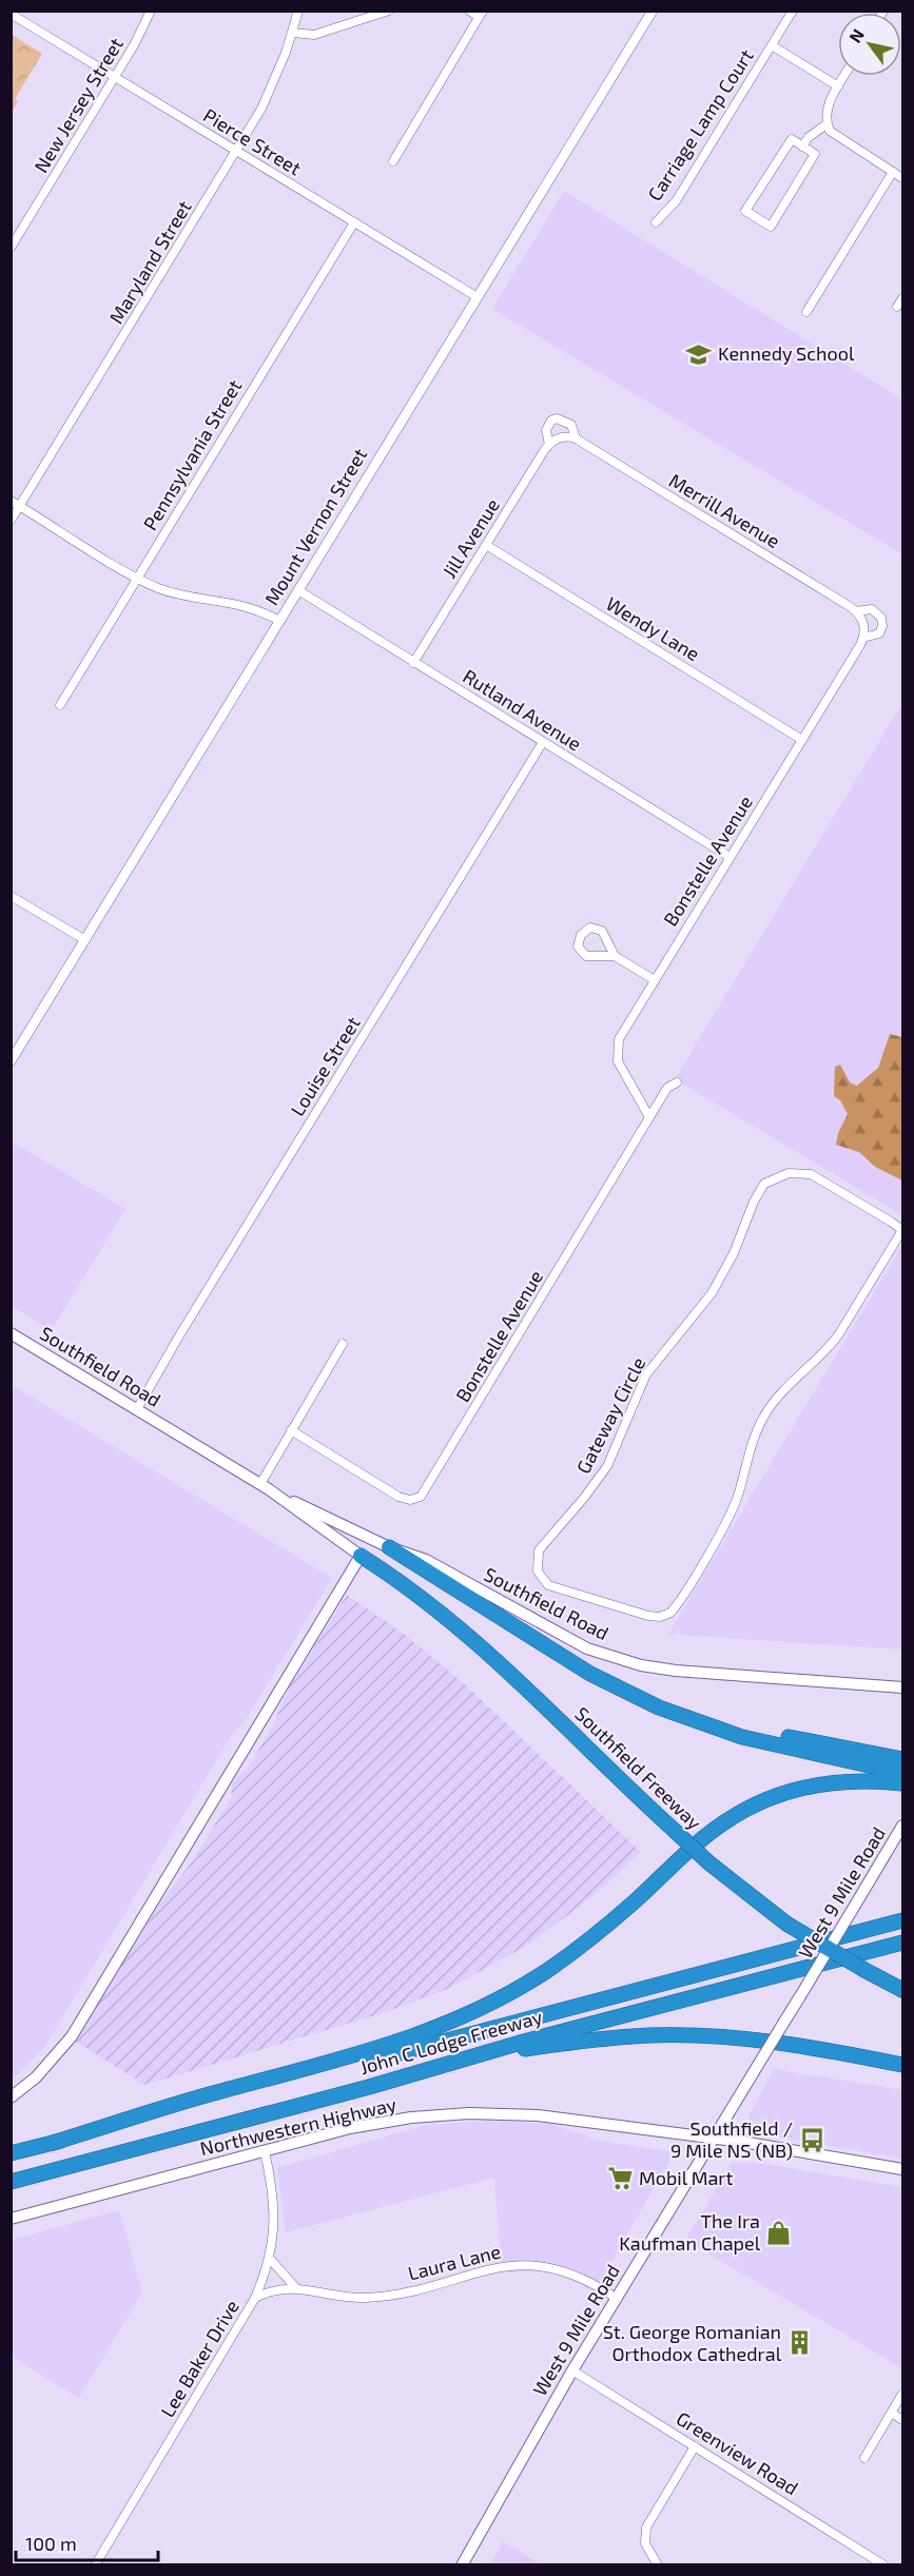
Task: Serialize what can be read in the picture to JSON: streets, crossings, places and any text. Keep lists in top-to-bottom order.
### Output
{
  "streets": {
    "highway": ["Southfield Freeway", "John C Lodge Freeway"],
    "main road": ["Southfield Road", "West 9 Mile Road", "Northwestern Highway"],
    "street": [
      "New Jersey Street",
      "Carriage Lamp Court",
      "Pierce Street",
      "Maryland Street",
      "Pennsylvania Street",
      "Merrill Avenue",
      "Mount Vernon Street",
      "Jill Avenue",
      "Wendy Lane",
      "Rutland Avenue",
      "Bonstelle Avenue",
      "Louise Street",
      "Gateway Circle",
      "Laura Lane",
      "Lee Baker Drive",
      "Greenview Road"
    ]
  },
  "crossings": [
    ["New Jersey Street", "Pierce Street"],
    ["Pierce Street", "Maryland Street"],
    ["Pierce Street", "Pennsylvania Street"],
    ["Pierce Street", "Mount Vernon Street"],
    ["Merrill Avenue", "Jill Avenue"],
    ["Merrill Avenue", "Bonstelle Avenue"],
    ["Mount Vernon Street", "Rutland Avenue"],
    ["Jill Avenue", "Wendy Lane"],
    ["Jill Avenue", "Rutland Avenue"],
    ["Wendy Lane", "Bonstelle Avenue"],
    ["Rutland Avenue", "Bonstelle Avenue"],
    ["Rutland Avenue", "Louise Street"],
    ["Louise Street", "Southfield Road"],
    ["Southfield Road", "Southfield Freeway"],
    ["West 9 Mile Road", "Northwestern Highway"],
    ["West 9 Mile Road", "Laura Lane"],
    ["West 9 Mile Road", "Greenview Road"],
    ["Northwestern Highway", "Lee Baker Drive"],
    ["Laura Lane", "Lee Baker Drive"]
  ],
  "places": {
    "school or university": ["Kennedy School"],
    "bus stop": ["Southfield / 9 Mile NS (NB)"],
    "supermarket": ["Mobil Mart"],
    "shop": ["The Ira Kaufman Chapel"],
    "building": ["St. George Romanian Orthodox Cathedral"]
  },
  "scale_bar": "100 m",
  "north": "top left"
}
